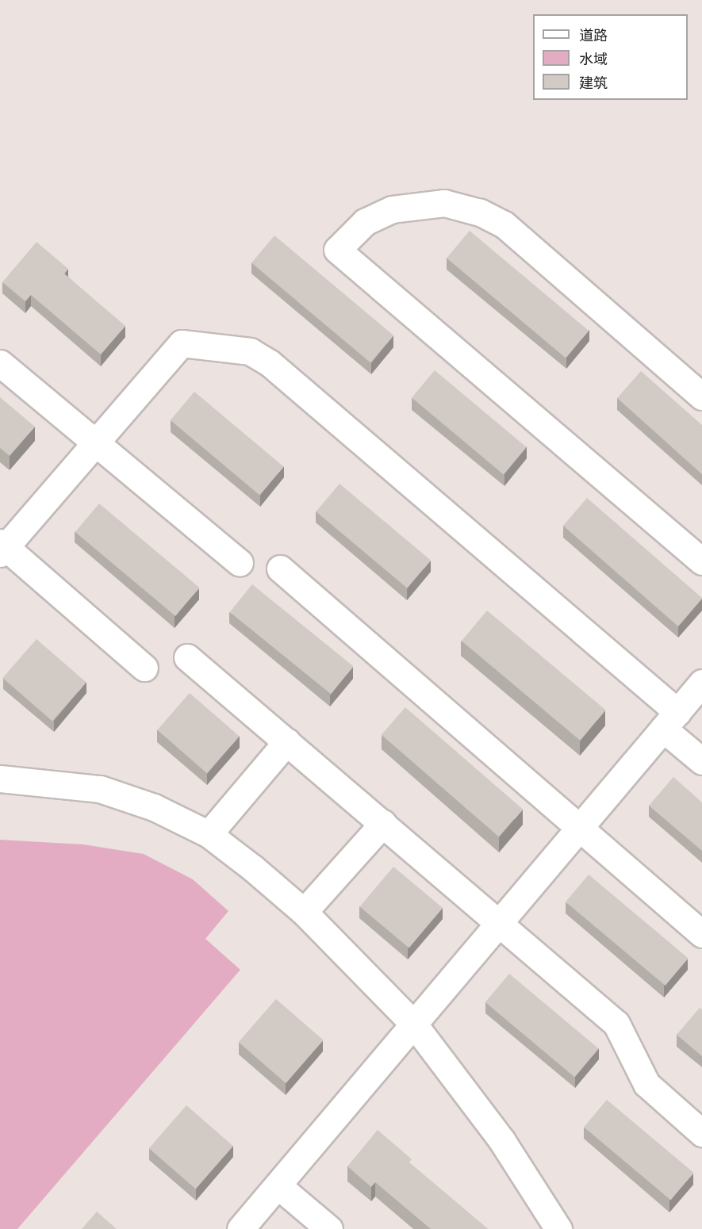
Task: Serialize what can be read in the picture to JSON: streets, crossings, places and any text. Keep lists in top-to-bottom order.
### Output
{
  "legend": ["道路", "水域", "建筑"]
}
